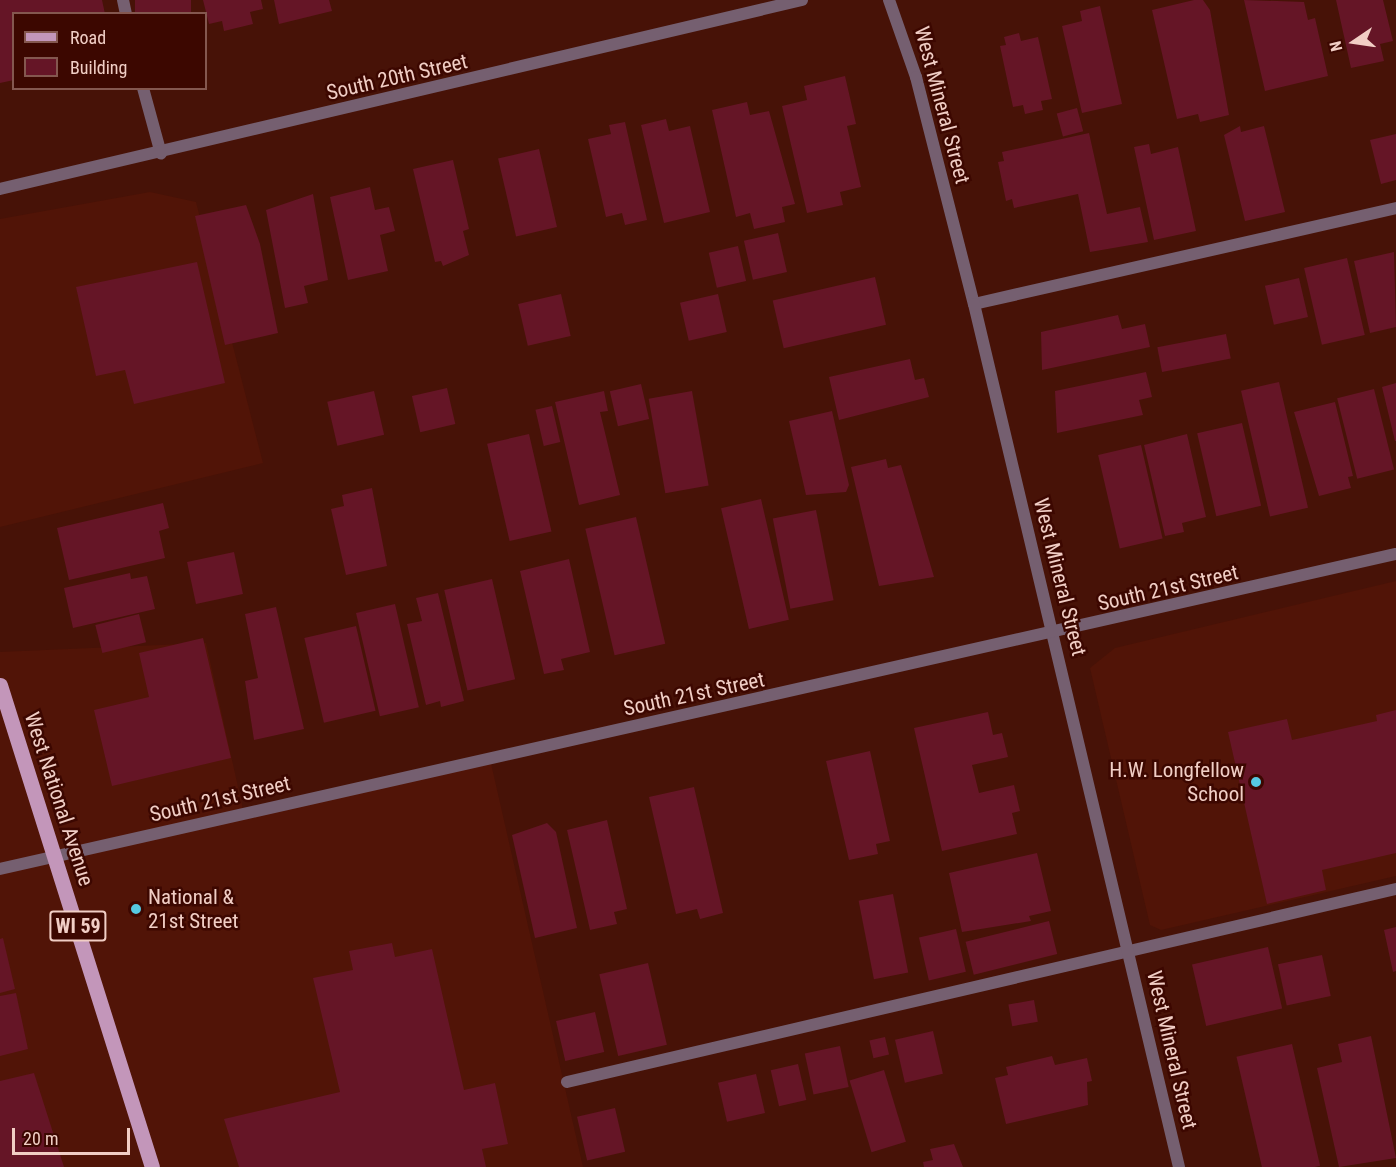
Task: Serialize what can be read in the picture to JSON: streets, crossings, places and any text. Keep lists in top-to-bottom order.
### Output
{
  "streets": {
    "main road": ["West National Avenue", "WI 59"],
    "street": ["South 20th Street", "West Mineral Street", "South 21st Street"]
  },
  "crossings": [
    ["West Mineral Street", "South 21st Street"],
    ["South 21st Street", "West National Avenue"]
  ],
  "places": ["H.W. Longfellow School", "National & 21st Street"],
  "legend": ["Road", "Building"],
  "scale_bar": "20 m",
  "north": "left"
}
